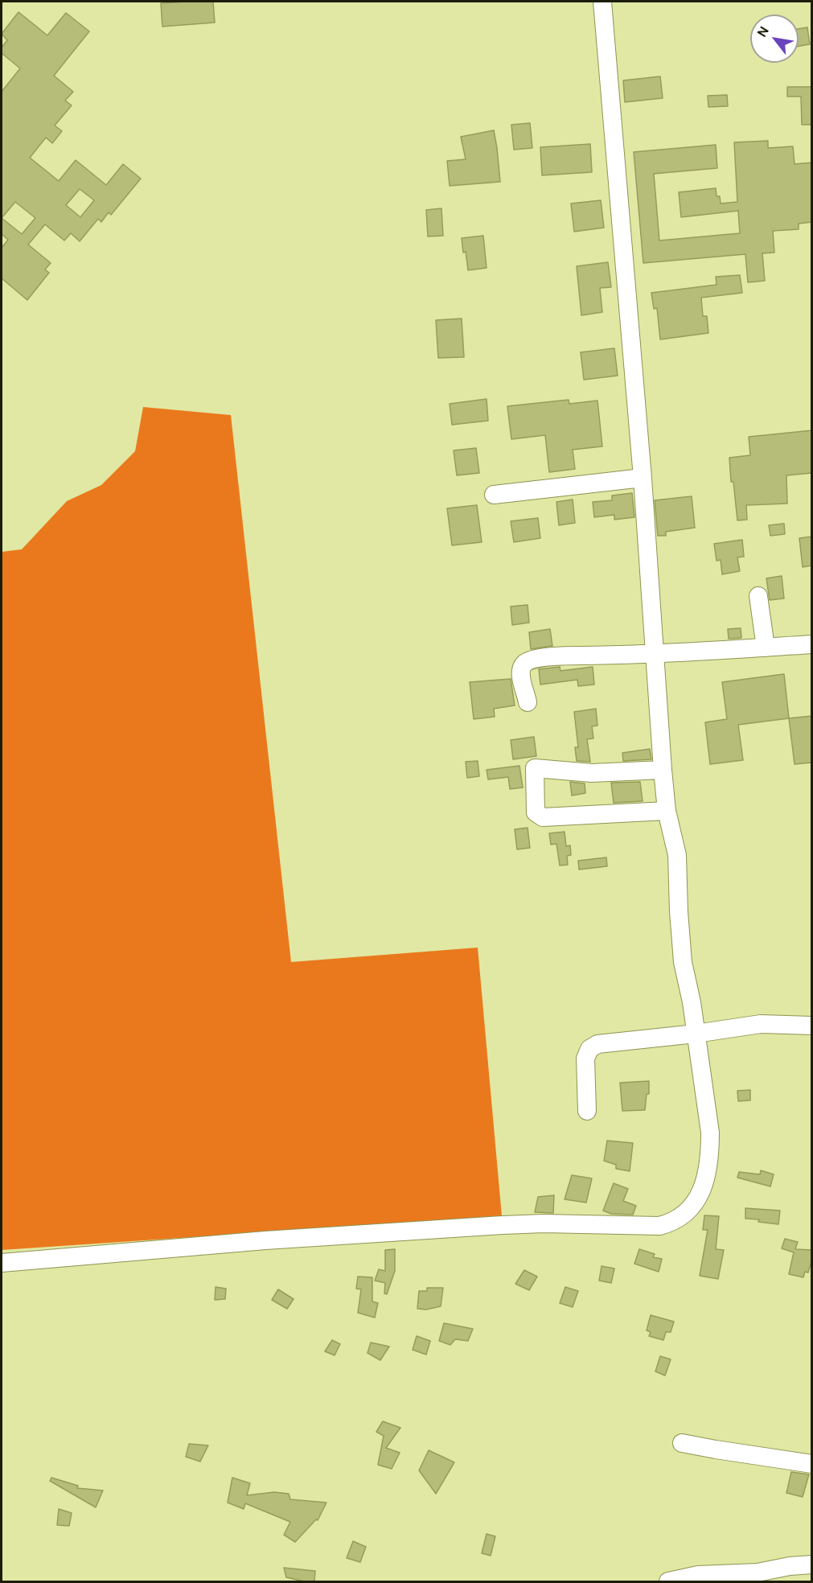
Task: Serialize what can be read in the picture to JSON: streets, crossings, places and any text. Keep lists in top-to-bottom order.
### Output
{
  "north": "top left"
}
